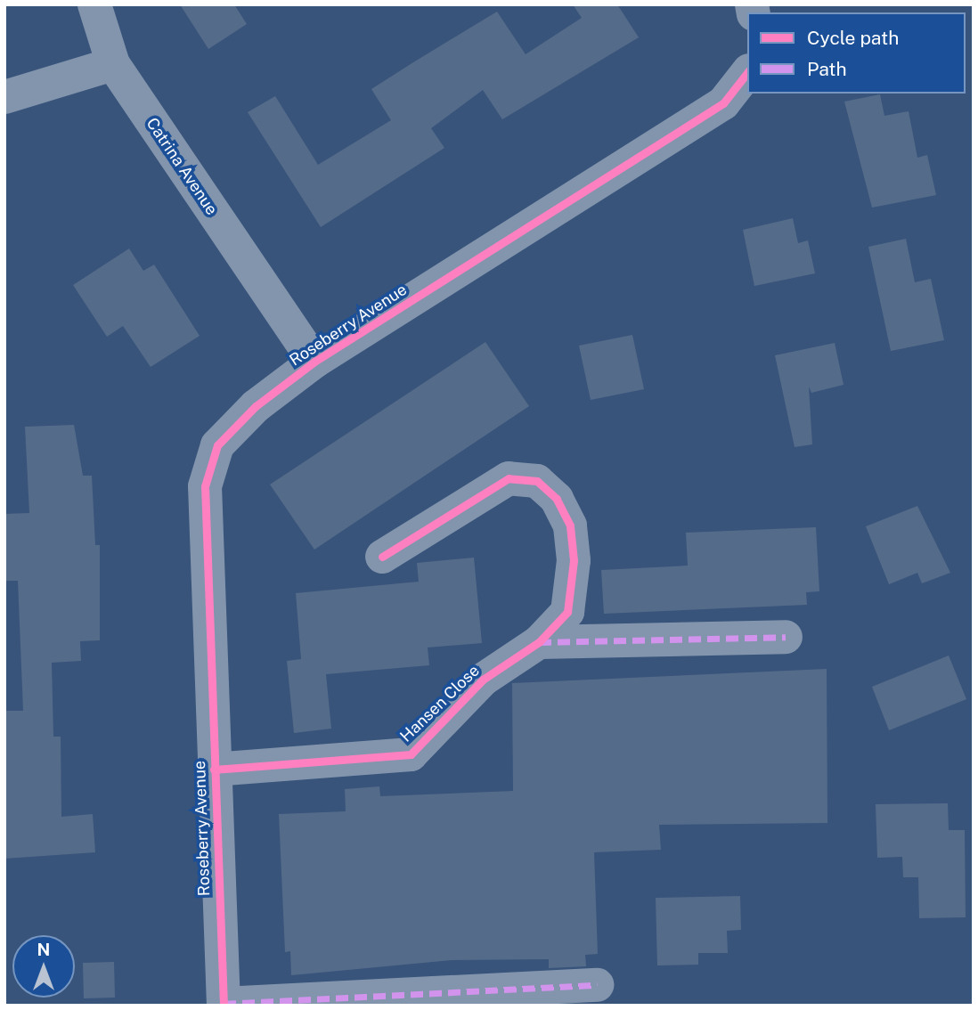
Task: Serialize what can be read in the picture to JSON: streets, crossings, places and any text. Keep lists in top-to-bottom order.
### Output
{
  "streets": {
    "street": ["Catrina Avenue", "Roseberry Avenue", "Hansen Close"]
  },
  "crossings": [
    ["Catrina Avenue", "Roseberry Avenue"],
    ["Roseberry Avenue", "Hansen Close"]
  ],
  "legend": ["Cycle path", "Path"],
  "north": "top"
}
